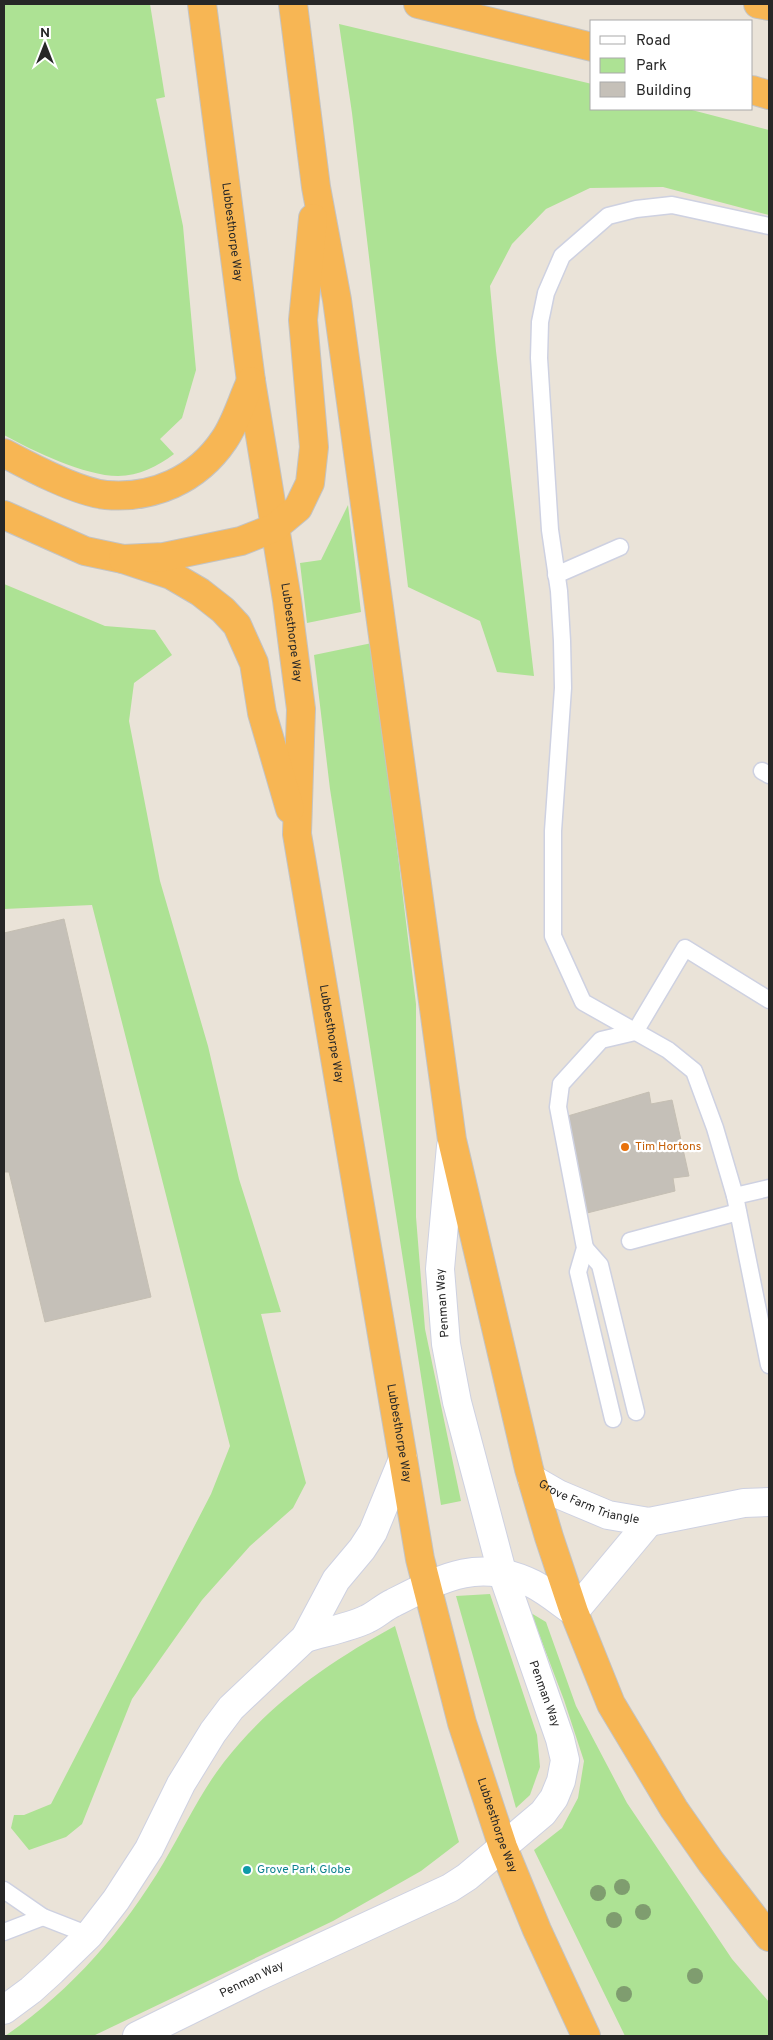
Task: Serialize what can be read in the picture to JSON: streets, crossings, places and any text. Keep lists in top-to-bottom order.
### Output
{
  "streets": {
    "highway": ["Lubbesthorpe Way"],
    "street": ["Penman Way", "Grove Farm Triangle"]
  },
  "crossings": [
    ["Lubbesthorpe Way", "Penman Way"]
  ],
  "places": ["Tim Hortons", "Grove Park Globe"],
  "legend": ["Road", "Park", "Building"],
  "north": "top"
}
